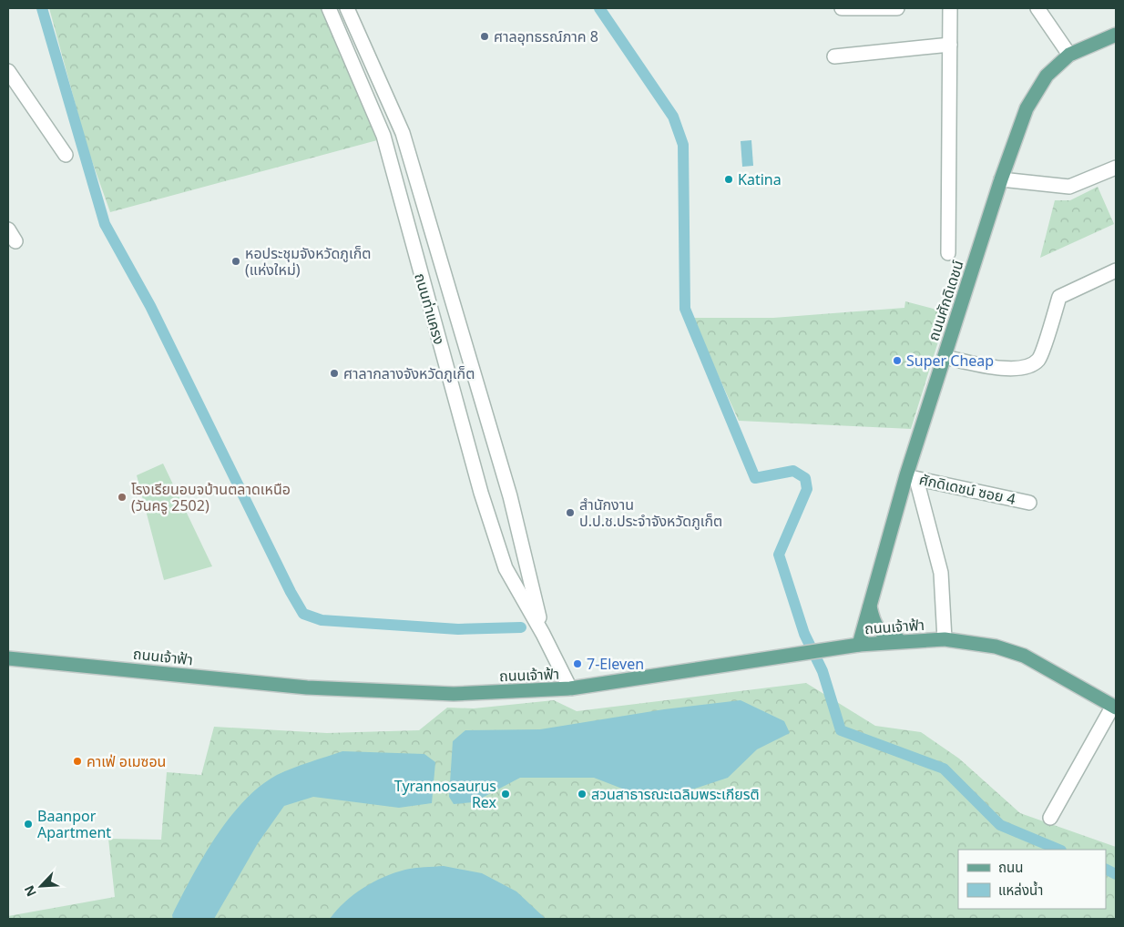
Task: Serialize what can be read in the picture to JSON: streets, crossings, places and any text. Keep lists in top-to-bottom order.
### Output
{
  "streets": {
    "main road": ["ถนนศักดิเดชน์", "ถนนเจ้าฟ้า"],
    "street": ["ถนนท่าแครง", "ศักดิเดชน์ ซอย 4"]
  },
  "crossings": [
    ["ถนนศักดิเดชน์", "ศักดิเดชน์ ซอย 4"],
    ["ถนนศักดิเดชน์", "ถนนเจ้าฟ้า"],
    ["ถนนท่าแครง", "ถนนเจ้าฟ้า"]
  ],
  "places": [
    "ศาลอุทธรณ์ภาค 8",
    "Katina",
    "หอประชุมจังหวัดภูเก็ต (แห่งใหม่)",
    "Super Cheap",
    "ศาลากลางจังหวัดภูเก็ต",
    "โรงเรียนอบจบ้านตลาดเหนือ (วันครู 2502)",
    "สำนักงาน ป.ป.ช.ประจำจังหวัดภูเก็ต",
    "7-Eleven",
    "คาเฟ่ อเมซอน",
    "Tyrannosaurus Rex",
    "สวนสาธารณะเฉลิมพระเกียรติ",
    "Baanpor Apartment"
  ],
  "legend": ["ถนน", "แหล่งน้ำ"],
  "north": "bottom left"
}
